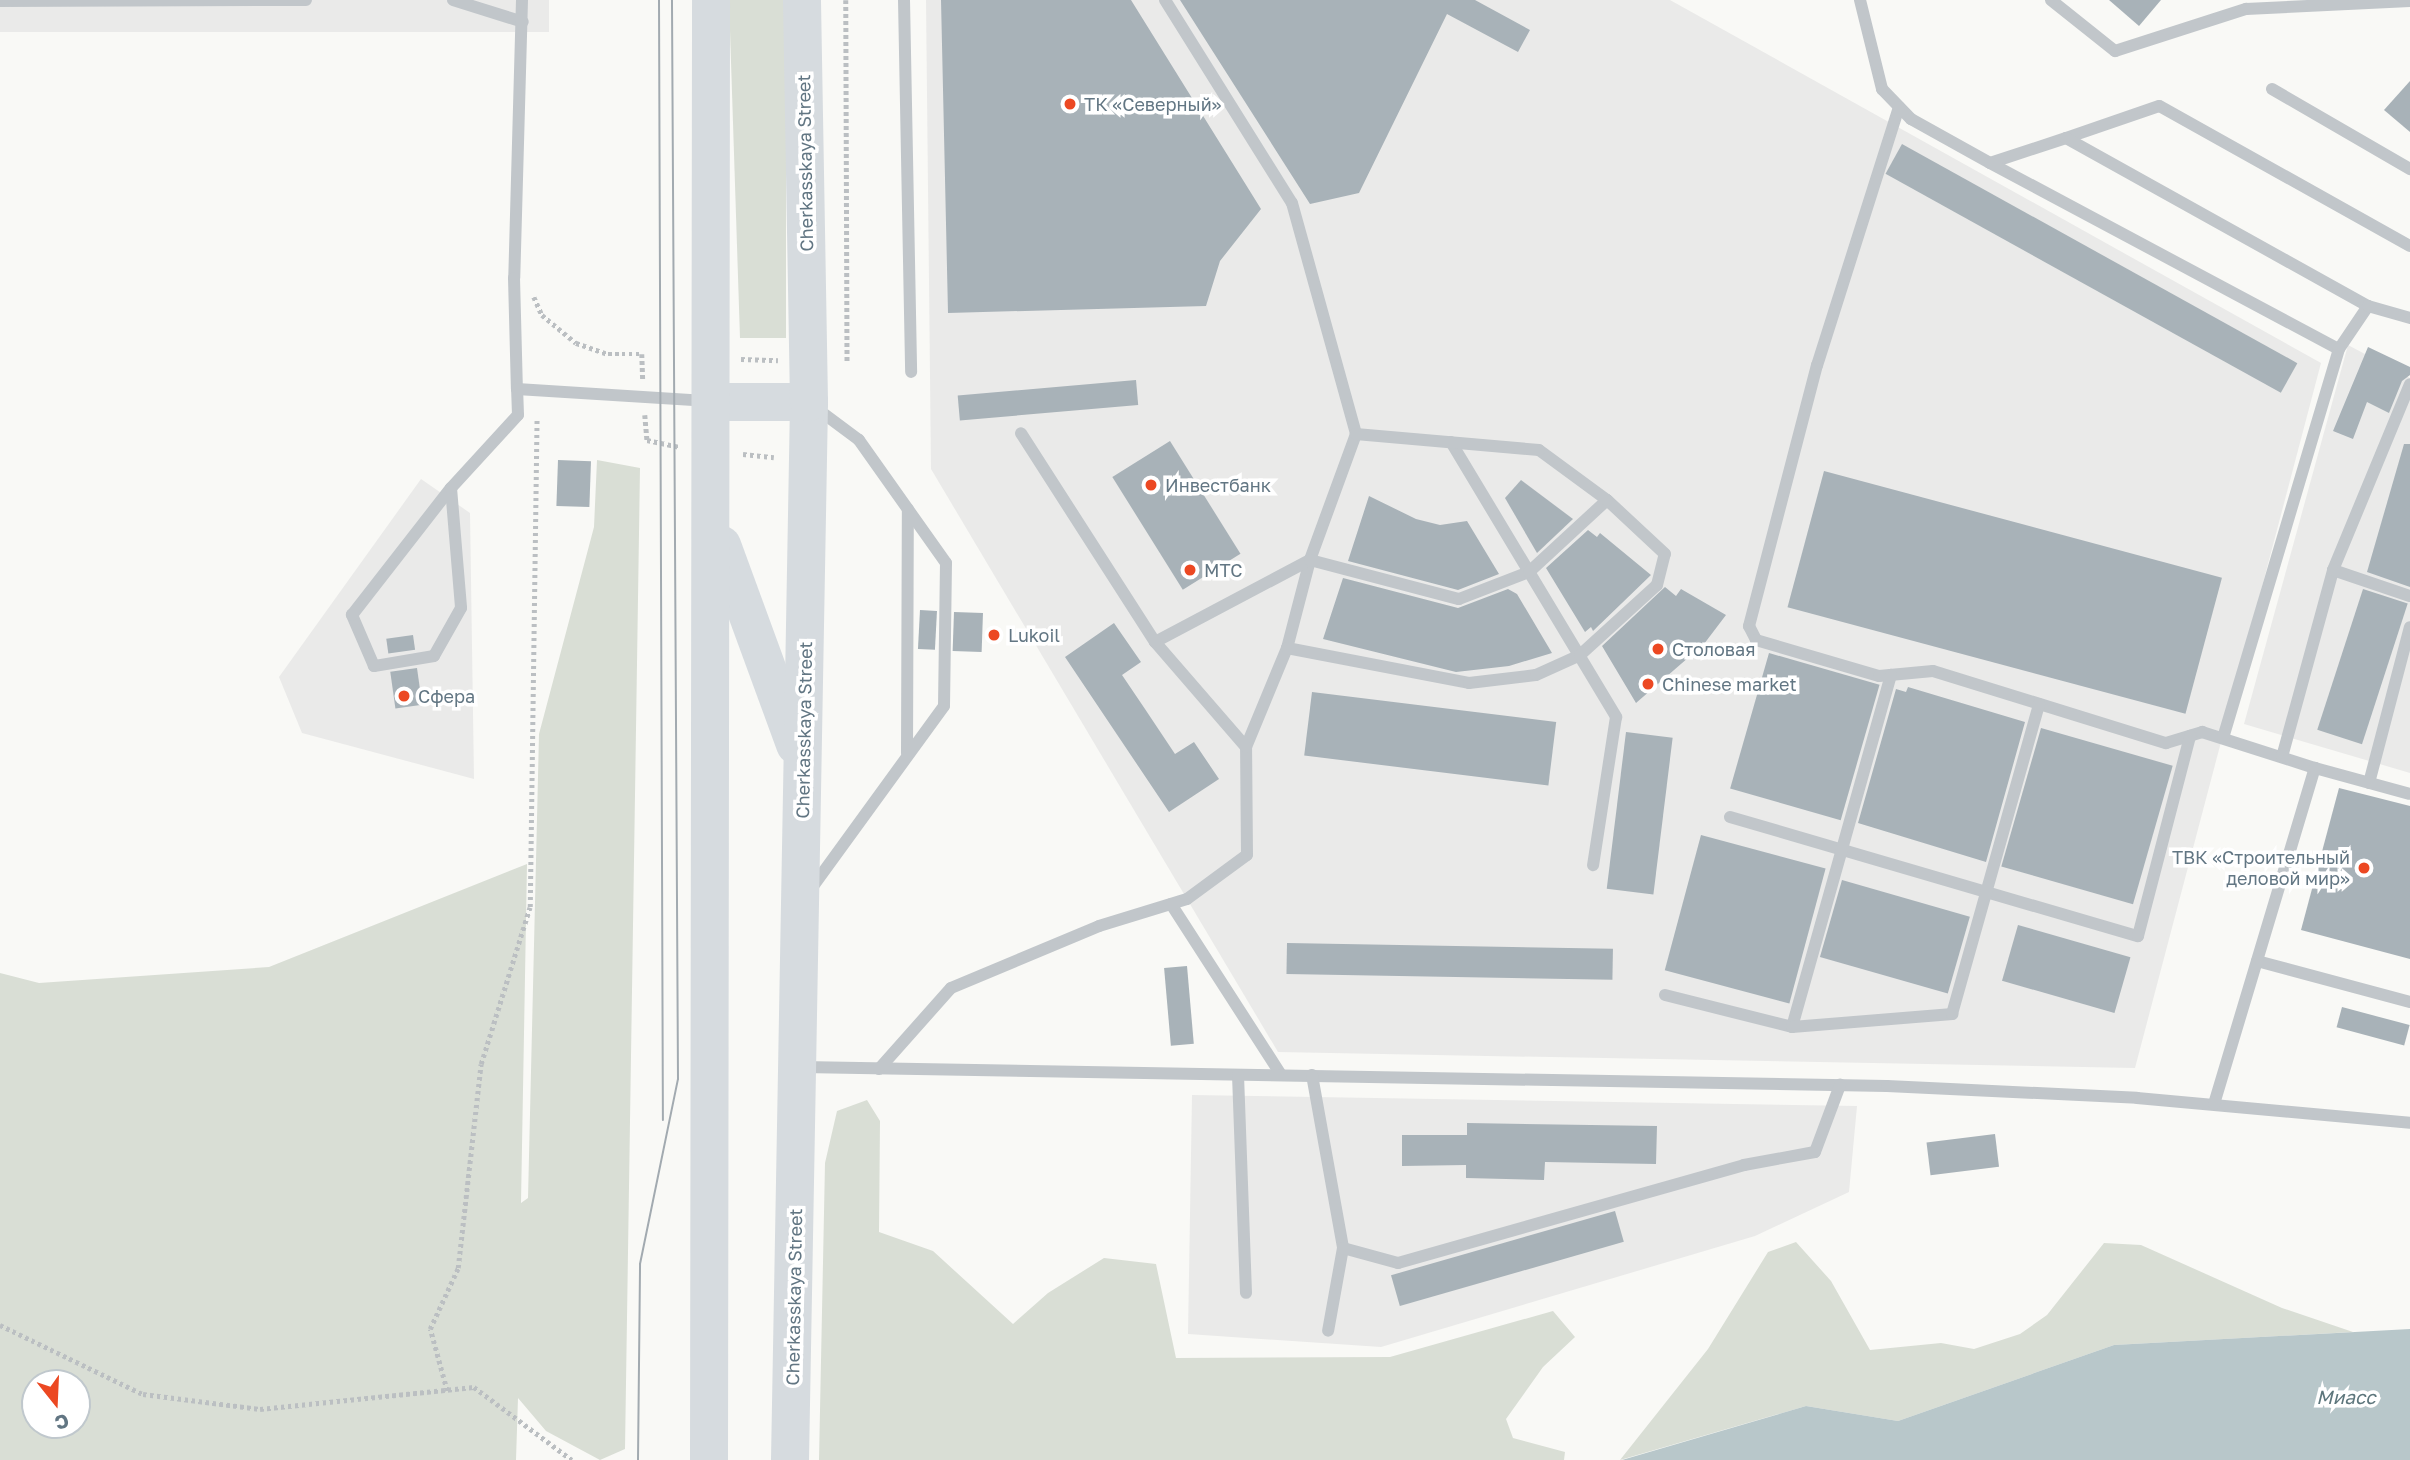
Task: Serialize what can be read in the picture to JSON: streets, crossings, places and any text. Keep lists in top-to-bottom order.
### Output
{
  "streets": {
    "main road": ["Cherkasskaya Street"]
  },
  "water": ["Миасс"],
  "places": [
    "ТК «Северный»",
    "Инвестбанк",
    "МТС",
    "Lukoil",
    "Столовая",
    "Chinese market",
    "Сфера",
    "ТВК «Строительный деловой мир»"
  ],
  "north": "bottom"
}
